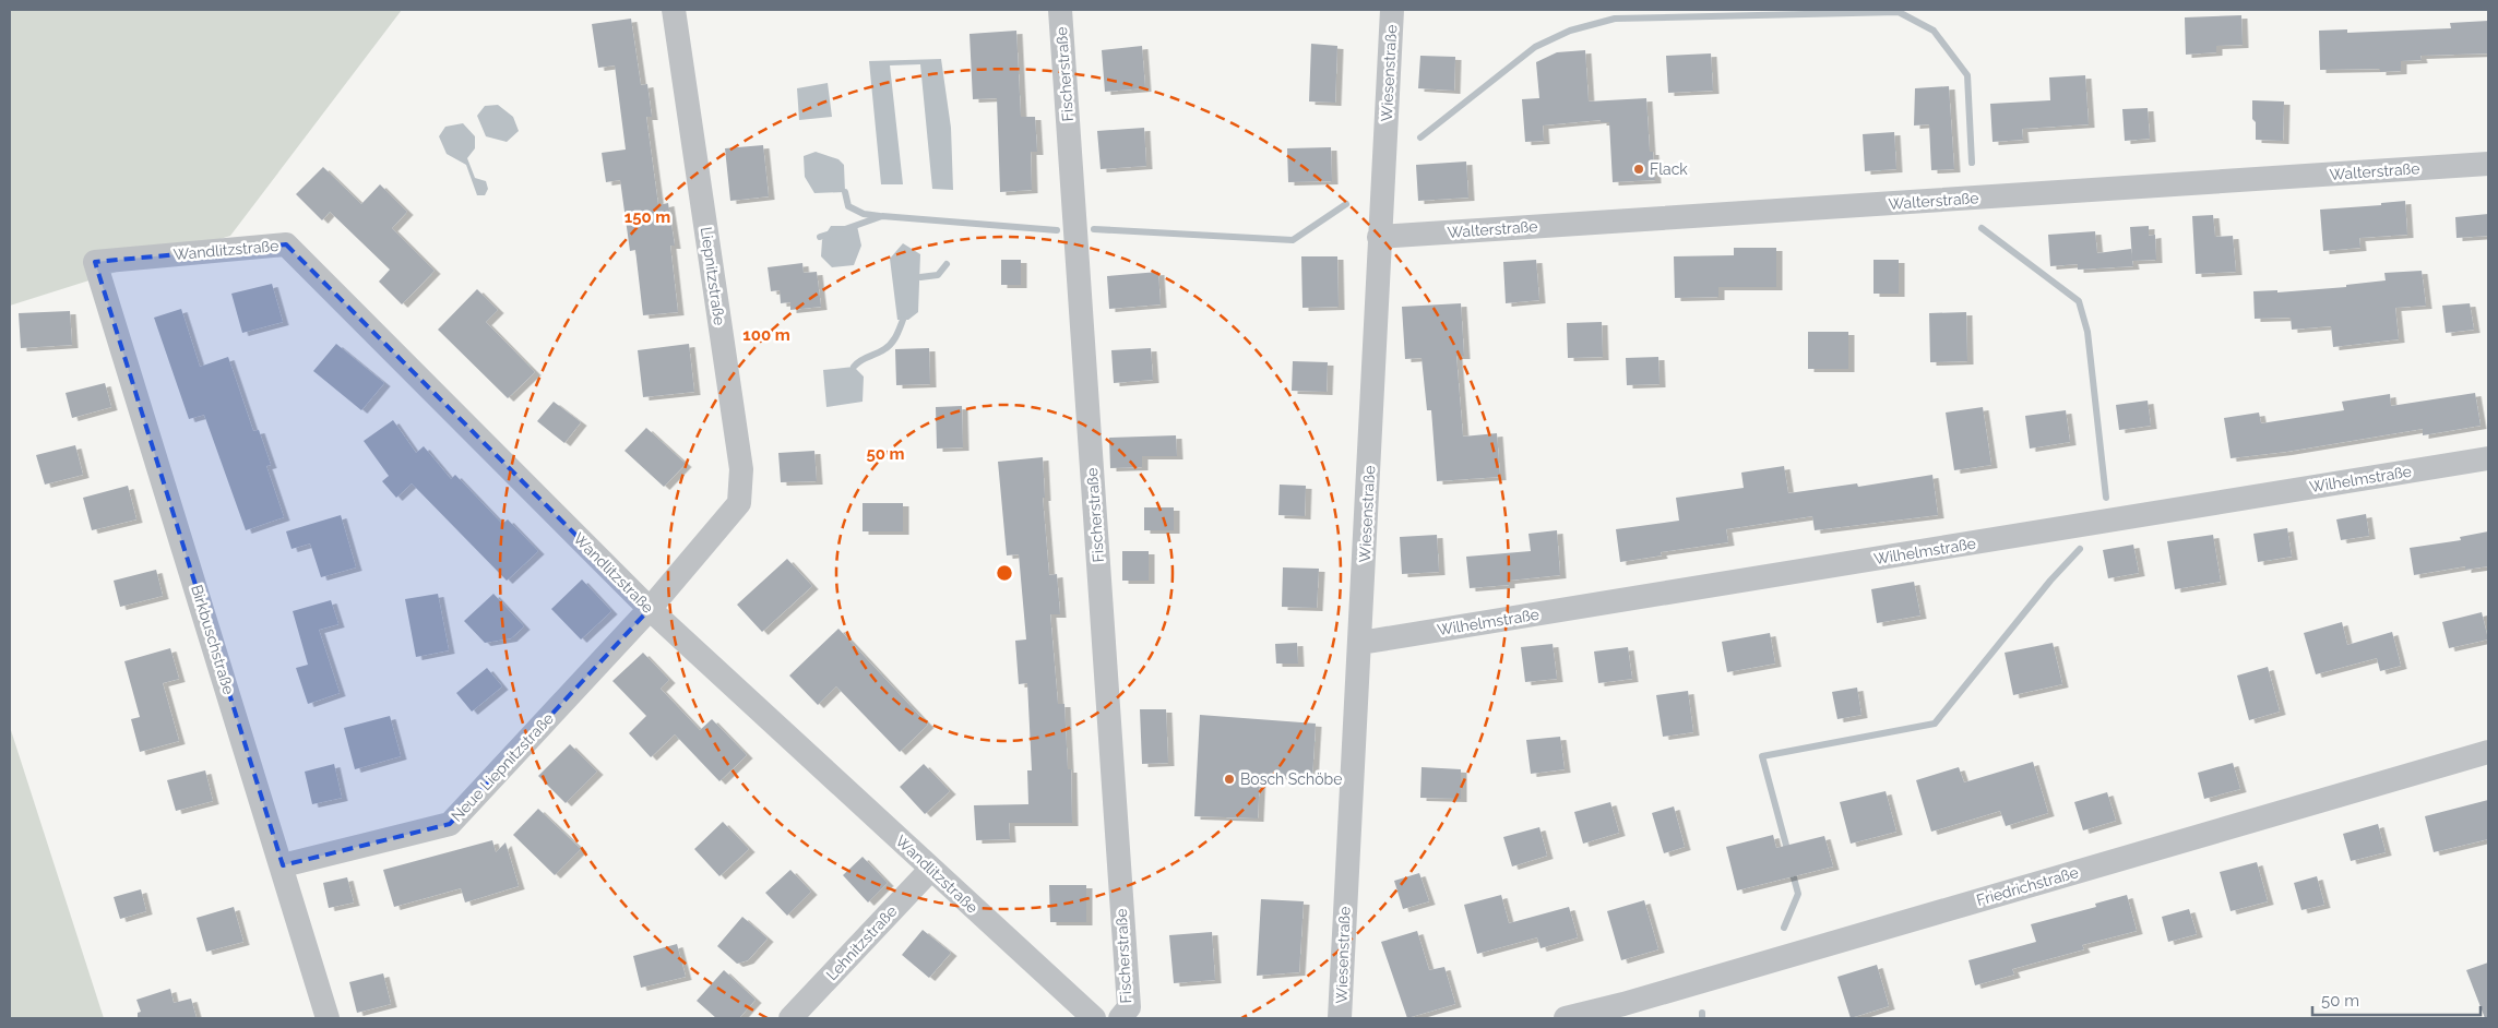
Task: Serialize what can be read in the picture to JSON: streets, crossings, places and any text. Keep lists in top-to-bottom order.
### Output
{
  "streets": {
    "street": [
      "Wiesenstraße",
      "Fischerstraße",
      "Walterstraße",
      "Wandlitzstraße",
      "Liepnitzstraße",
      "Wilhelmstraße",
      "Birkbuschstraße",
      "Neue Liepnitzstraße",
      "Friedrichstraße",
      "Lehnitzstraße"
    ]
  },
  "crossings": [
    ["Wiesenstraße", "Walterstraße"],
    ["Wiesenstraße", "Wilhelmstraße"],
    ["Wandlitzstraße", "Liepnitzstraße"],
    ["Wandlitzstraße", "Birkbuschstraße"],
    ["Wandlitzstraße", "Neue Liepnitzstraße"],
    ["Wandlitzstraße", "Lehnitzstraße"],
    ["Liepnitzstraße", "Neue Liepnitzstraße"],
    ["Birkbuschstraße", "Neue Liepnitzstraße"]
  ],
  "places": ["Flack", "Bosch Schöbe"],
  "scale_bar": "50 m",
  "rings": ["150 m", "100 m", "50 m"]
}
